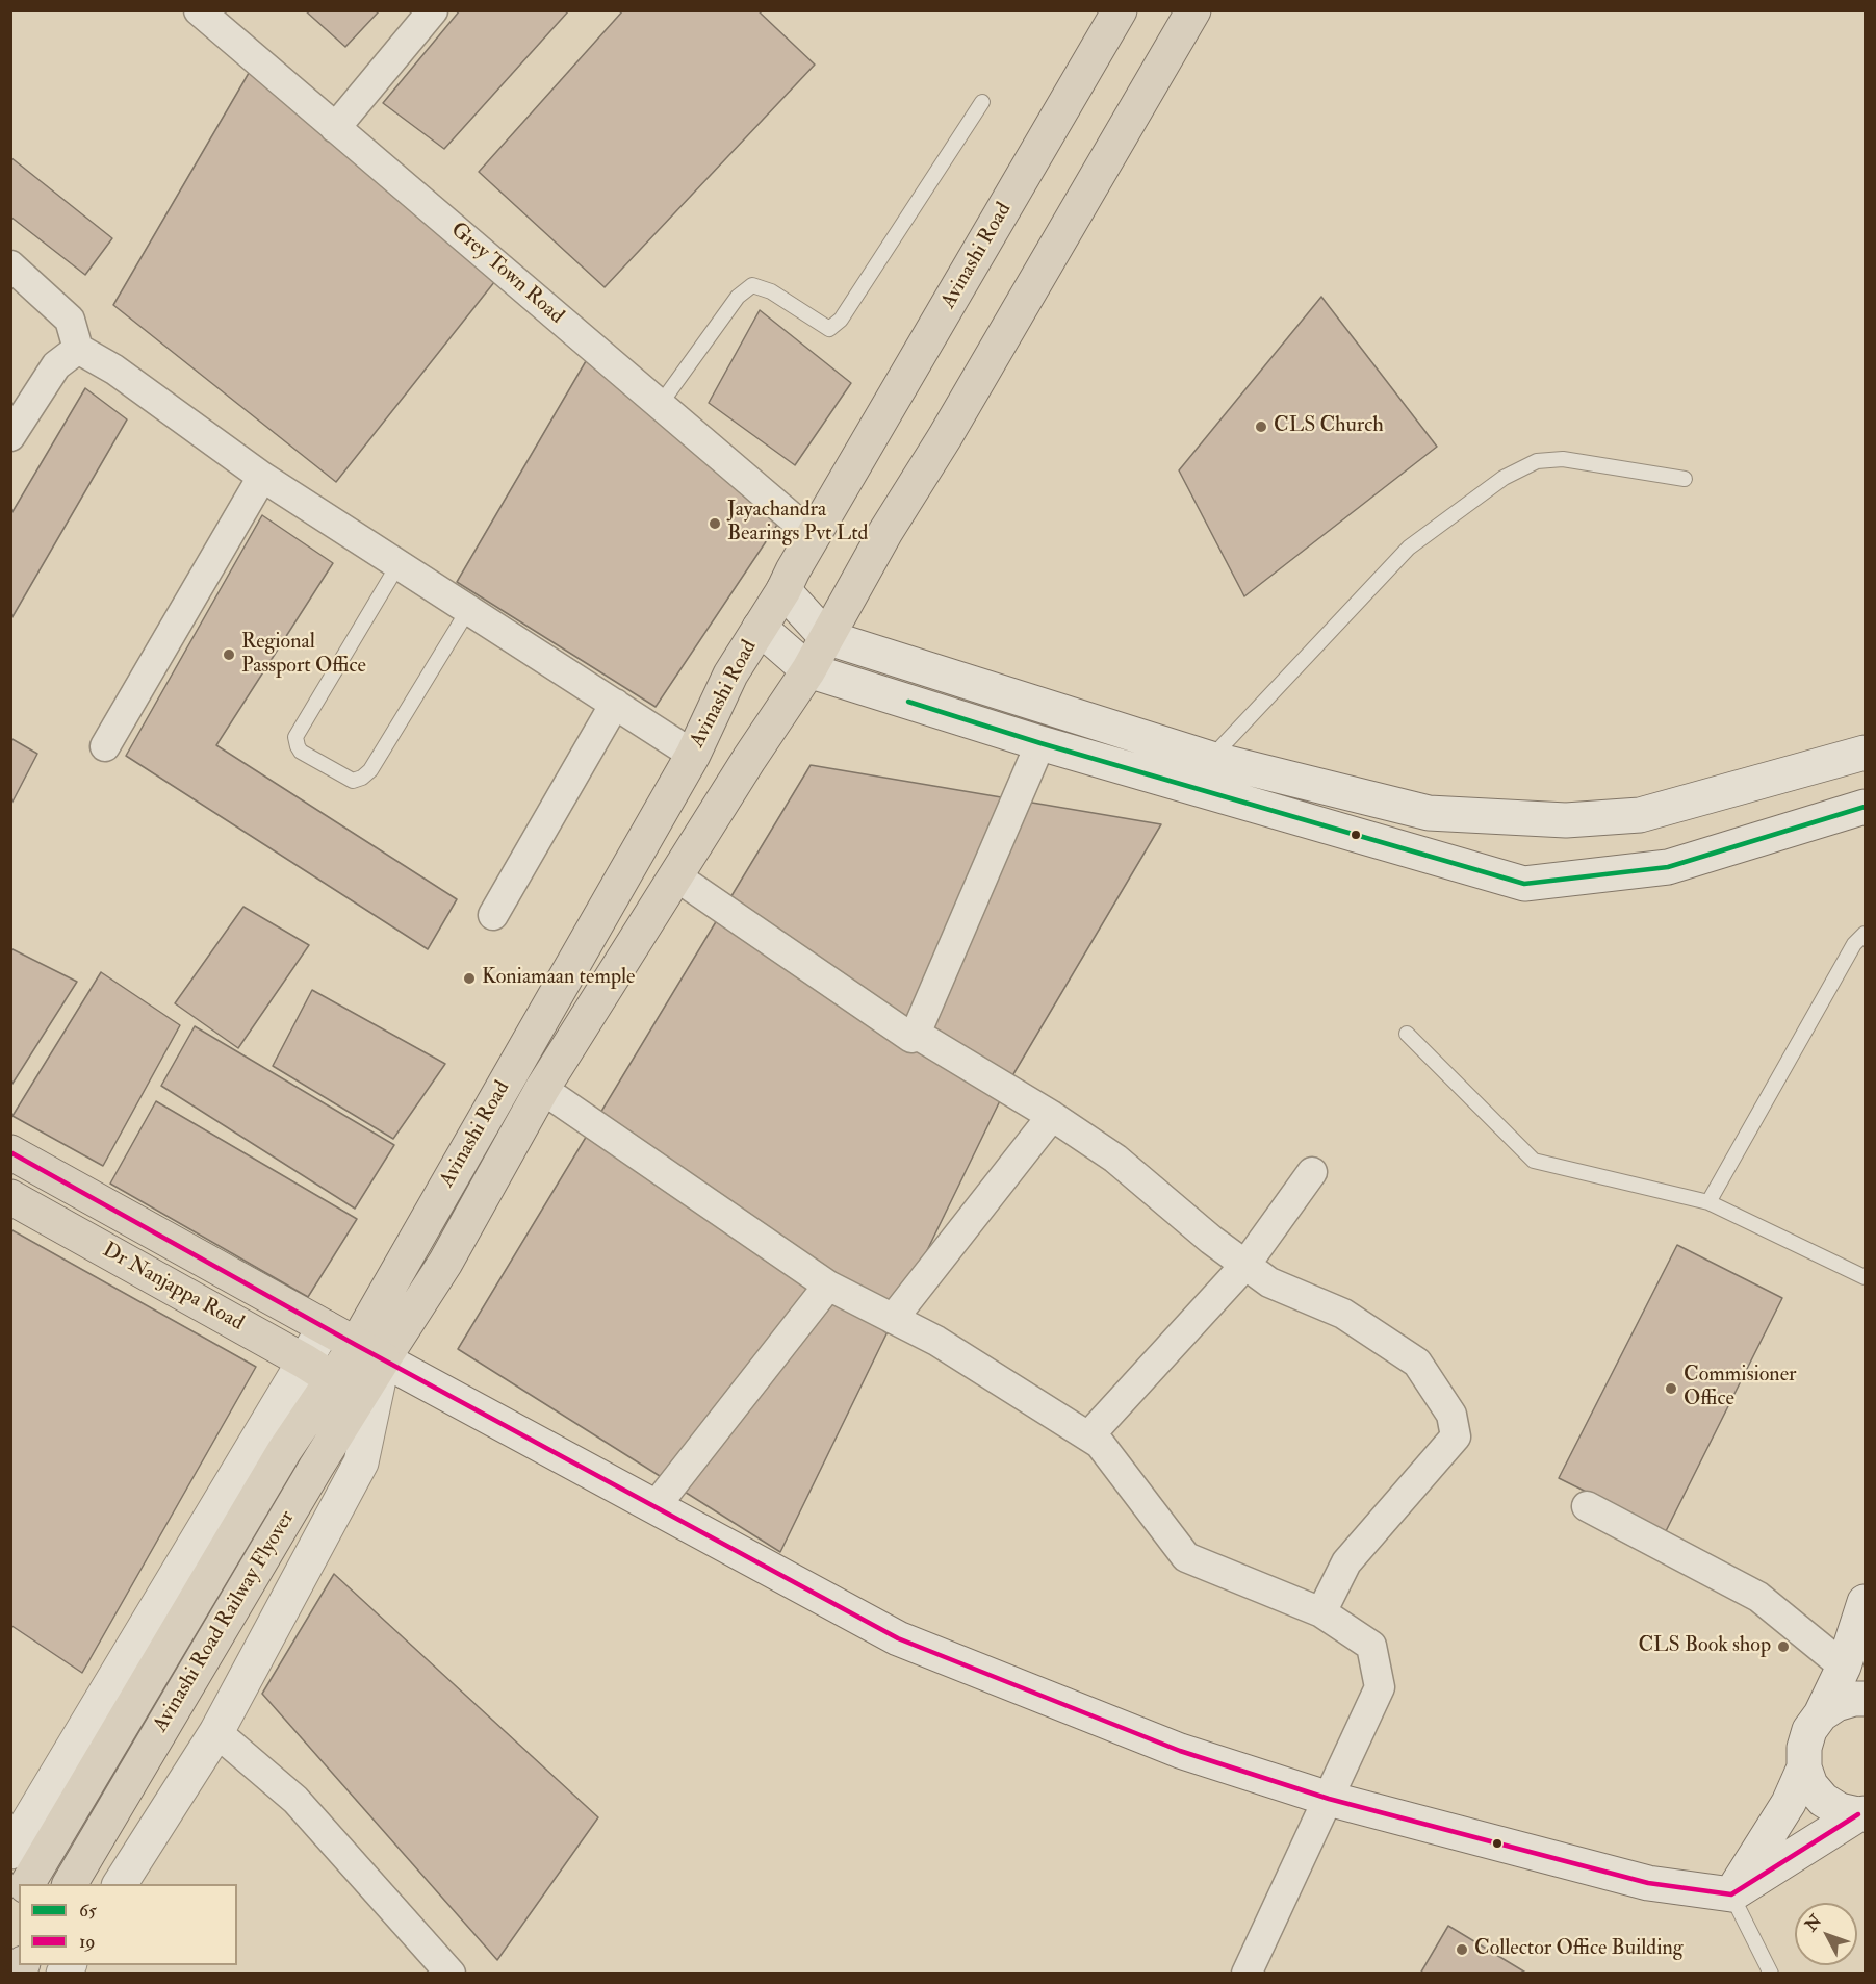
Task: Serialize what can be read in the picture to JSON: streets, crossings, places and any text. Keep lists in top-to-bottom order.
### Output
{
  "streets": {
    "main road": ["Avinashi Road", "Dr Nanjappa Road", "Avinashi Road Railway Flyover"],
    "street": ["Grey Town Road"]
  },
  "crossings": [
    ["Avinashi Road", "Grey Town Road"],
    ["Avinashi Road", "Dr Nanjappa Road"],
    ["Avinashi Road", "Avinashi Road Railway Flyover"],
    ["Dr Nanjappa Road", "Avinashi Road Railway Flyover"]
  ],
  "places": [
    "CLS Church",
    "Jayachandra Bearings Pvt Ltd",
    "Regional Passport Office",
    "Koniamaan temple",
    "Commisioner Office",
    "CLS Book shop",
    "Collector Office Building"
  ],
  "lines": ["transit line 65", "transit line 19"],
  "legend": ["65", "19"],
  "north": "top left"
}
